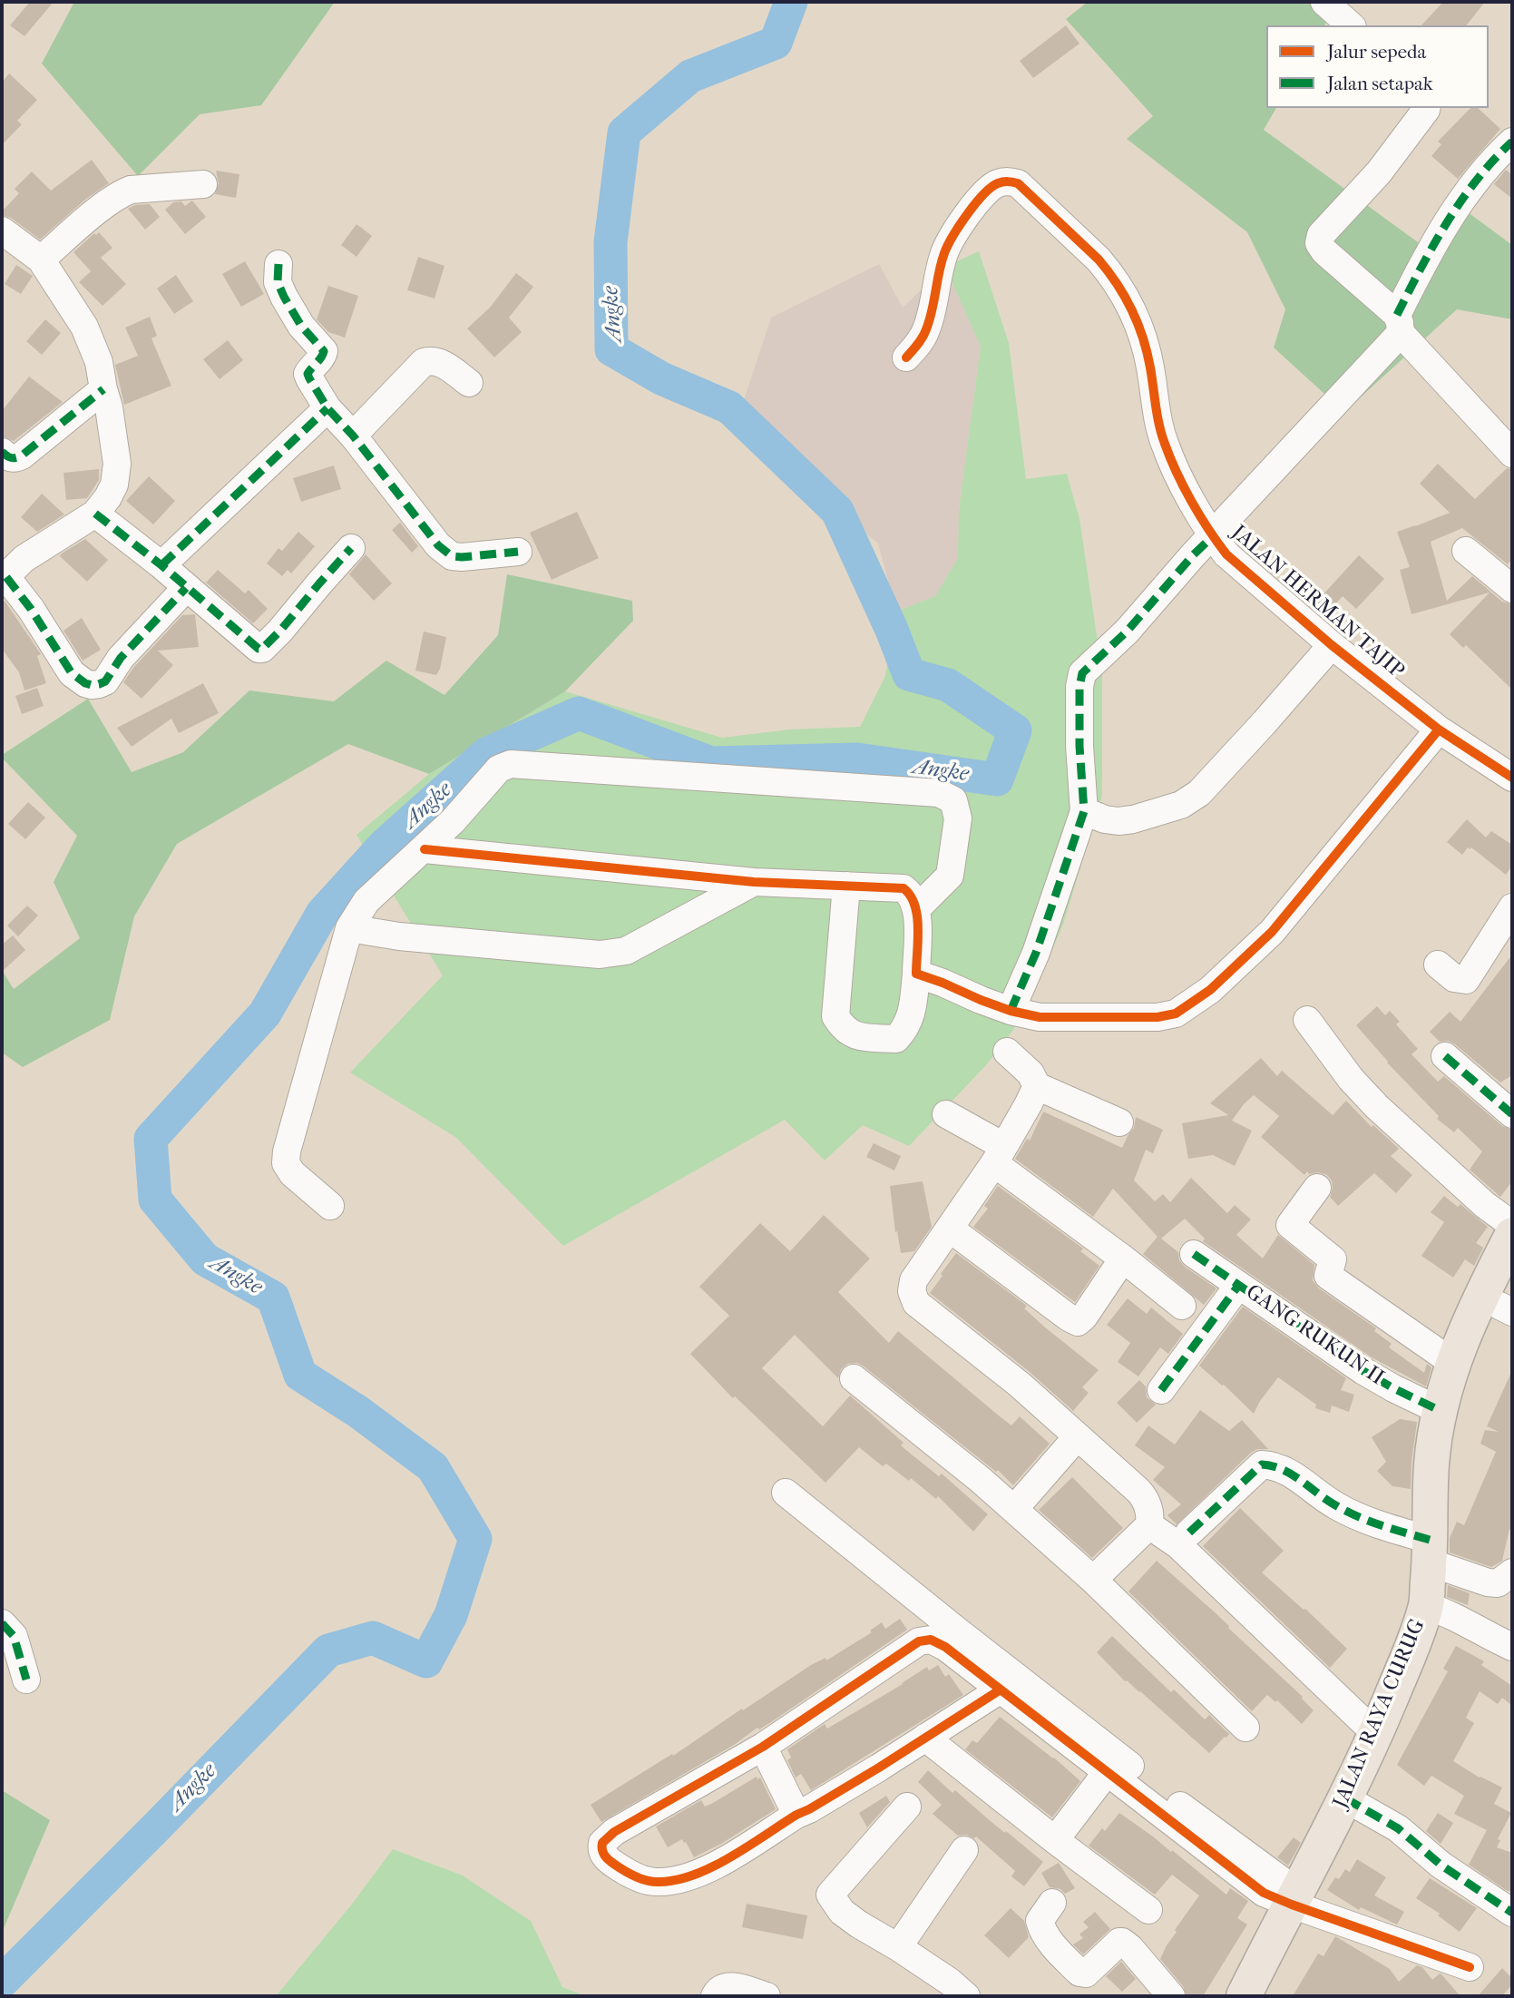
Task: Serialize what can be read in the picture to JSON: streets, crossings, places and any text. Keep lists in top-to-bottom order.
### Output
{
  "streets": {
    "main road": ["JALAN RAYA CURUG"],
    "street": ["JALAN HERMAN TAJIP", "GANG RUKUN II"]
  },
  "crossings": [
    ["GANG RUKUN II", "JALAN RAYA CURUG"]
  ],
  "water": ["Angke"],
  "legend": ["Jalur sepeda", "Jalan setapak"]
}
